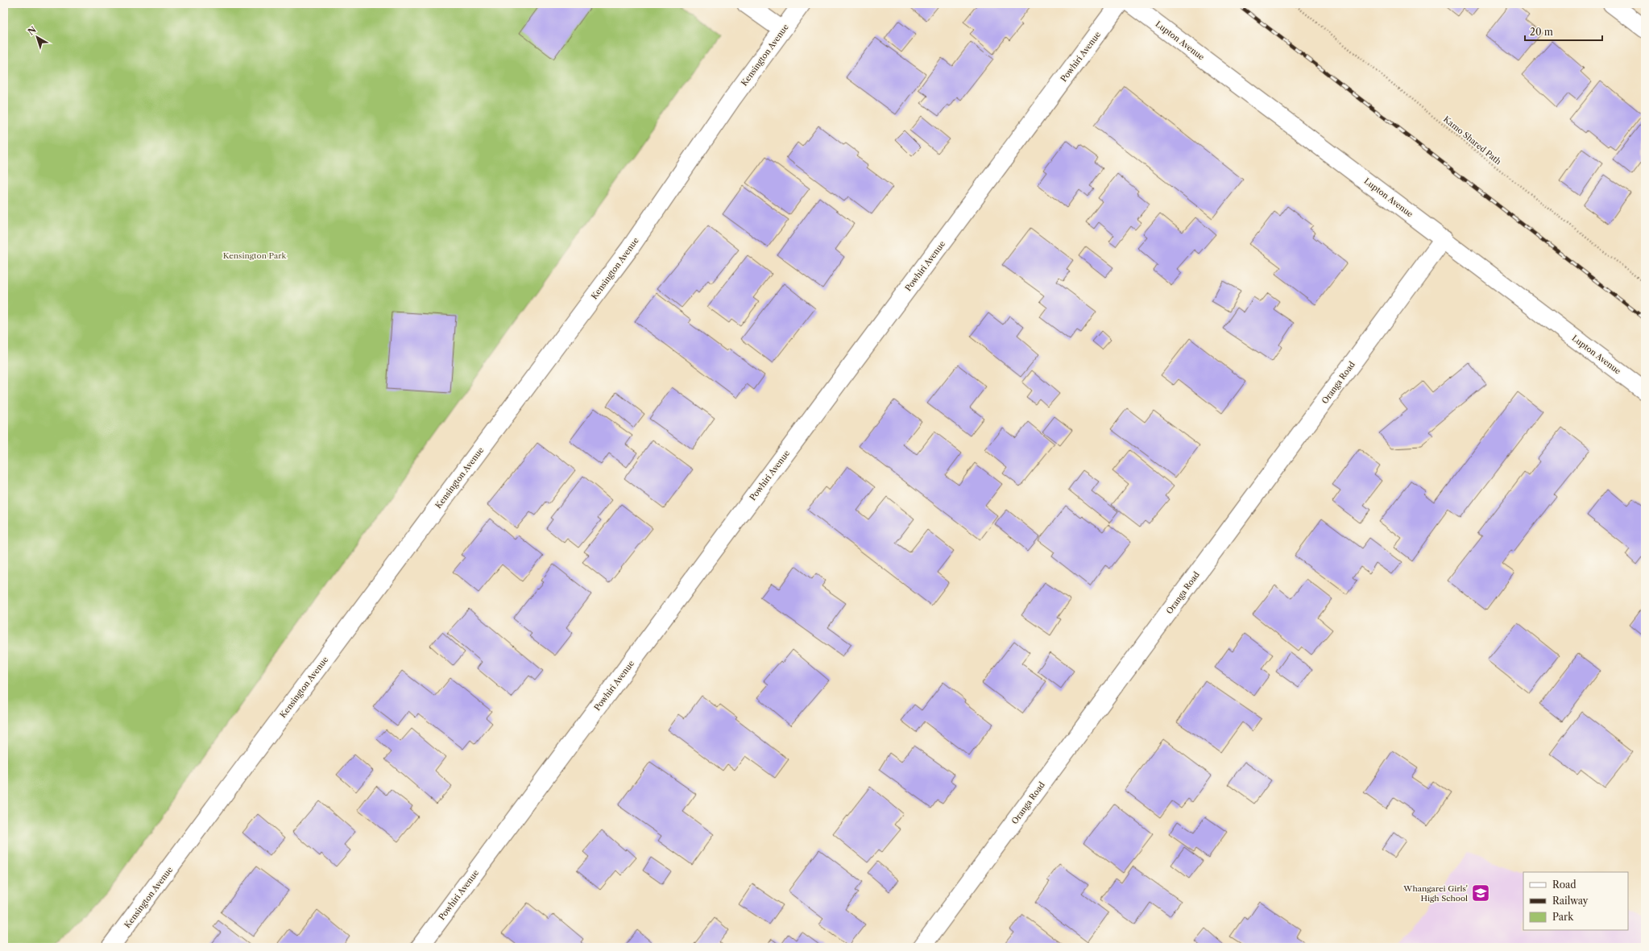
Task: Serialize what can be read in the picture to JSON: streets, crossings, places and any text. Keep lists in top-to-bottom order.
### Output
{
  "streets": {
    "street": [
      "Lupton Avenue",
      "Kensington Avenue",
      "Powhiri Avenue",
      "Oranga Road"
    ],
    "path": ["Kamo Shared Path"]
  },
  "crossings": [
    ["Lupton Avenue", "Oranga Road"]
  ],
  "parks": ["Kensington Park"],
  "places": {
    "school or university": ["Whangarei Girls' High School"]
  },
  "legend": ["Road", "Railway", "Park"],
  "scale_bar": "20 m",
  "north": "top left"
}
